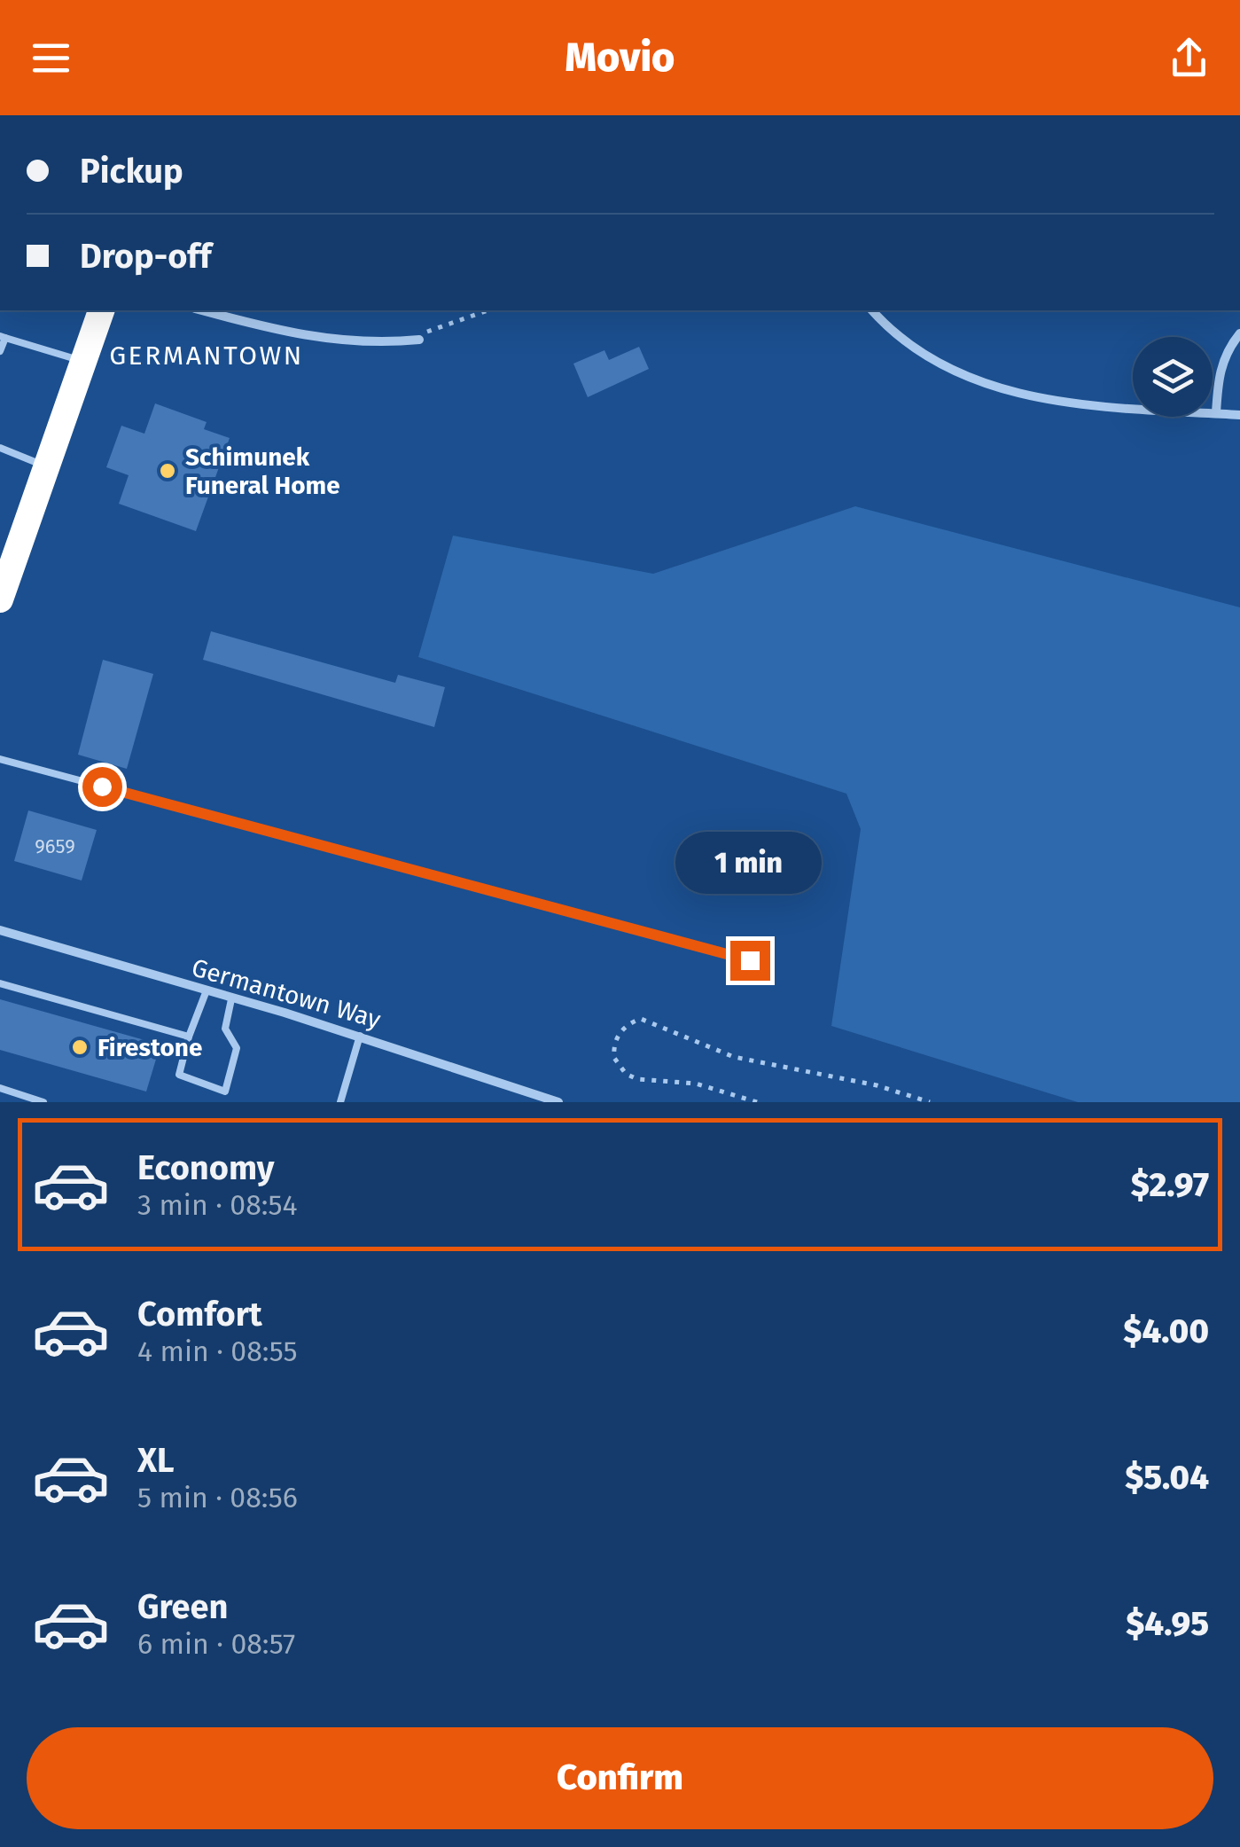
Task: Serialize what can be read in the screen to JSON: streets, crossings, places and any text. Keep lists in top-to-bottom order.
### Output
{
  "streets": {
    "street": ["Germantown Way"]
  },
  "districts": ["GERMANTOWN"],
  "places": ["Schimunek Funeral Home", "Firestone"],
  "house_numbers": ["9659"],
  "page": {
    "header": "Movio",
    "banner": ["Pickup", "Drop-off"],
    "bubble": "1 min",
    "list": [
      {
        "name": "Economy",
        "note": "3 min · 08:54",
        "value": "$2.97"
      },
      {
        "name": "Comfort",
        "note": "4 min · 08:55",
        "value": "$4.00"
      },
      {
        "name": "XL",
        "note": "5 min · 08:56",
        "value": "$5.04"
      },
      {
        "name": "Green",
        "note": "6 min · 08:57",
        "value": "$4.95"
      }
    ],
    "buttons": "Confirm"
  }
}
